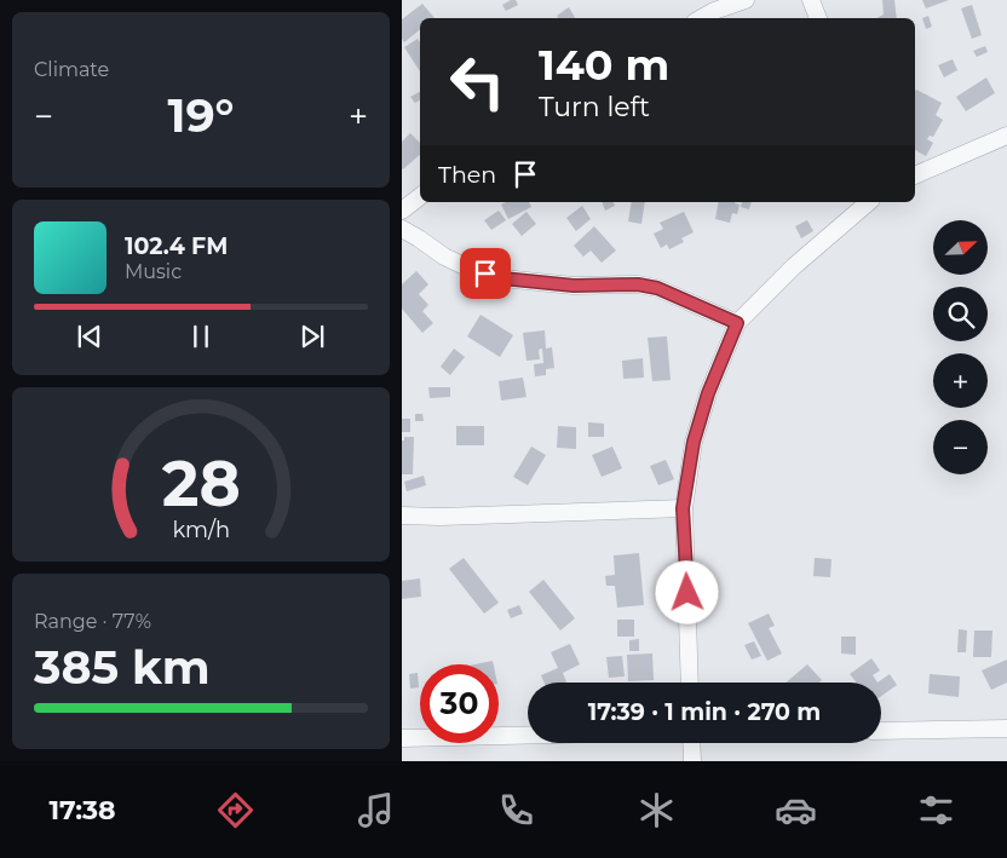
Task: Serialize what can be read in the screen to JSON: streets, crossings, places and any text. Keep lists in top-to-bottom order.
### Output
{
  "north": "top right",
  "page": {
    "tile": [
      "Climate",
      ["Range · 77%", "385 km"]
    ],
    "turn": ["140 m", "Turn left"],
    "heat": ["−", "19°", "+"],
    "then": "Then",
    "map_buttons": ["+", "−"],
    "song": ["102.4 FM", "Music"],
    "limit": "30",
    "trip": "17:39 · 1 min · 270 m",
    "tabs": "17:38",
    "gauge": ["28", "km/h"]
  }
}
